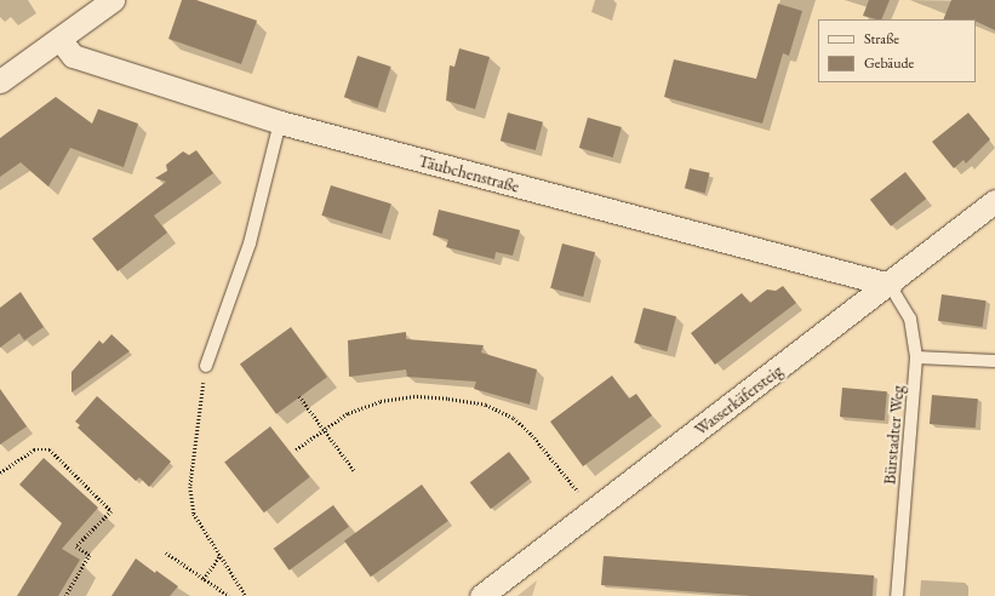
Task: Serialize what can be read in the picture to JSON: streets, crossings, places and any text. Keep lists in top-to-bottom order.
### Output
{
  "streets": {
    "street": ["Täubchenstraße", "Wasserkäfersteig"],
    "lane": ["Bürstadter Weg"]
  },
  "crossings": [
    ["Täubchenstraße", "Wasserkäfersteig"],
    ["Täubchenstraße", "Bürstadter Weg"],
    ["Wasserkäfersteig", "Bürstadter Weg"]
  ],
  "legend": ["Straße", "Gebäude"]
}
